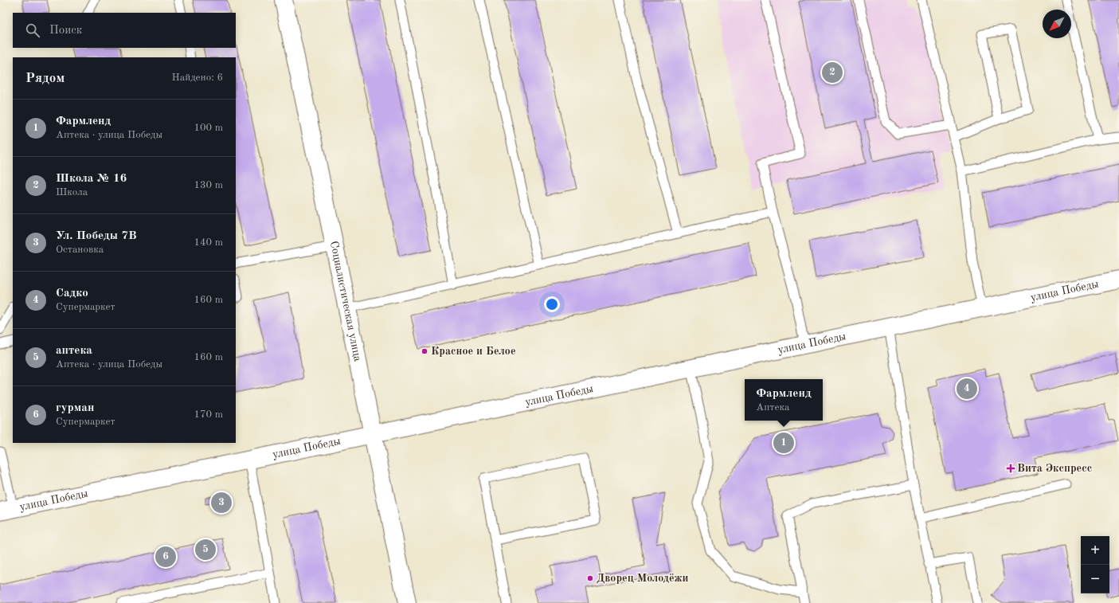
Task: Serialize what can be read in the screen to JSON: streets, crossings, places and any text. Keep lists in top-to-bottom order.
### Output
{
  "streets": {
    "street": ["улица Победы", "Социалистическая улица"]
  },
  "crossings": [
    ["улица Победы", "Социалистическая улица"]
  ],
  "places": {
    "other": ["Красное и Белое", "Дворец Молодёжи"],
    "health": ["Вита Экспресс"]
  },
  "north": "bottom left",
  "page": {
    "search": "Поиск",
    "heading": ["Рядом", "Найдено: 6"],
    "pins": [
      "2",
      "4",
      "1",
      "3",
      "5",
      "6"
    ],
    "list": [
      {
        "mark": "1",
        "name": "Фармленд",
        "note": "Аптека · улица Победы",
        "value": "100 m"
      },
      {
        "mark": "2",
        "name": "Школа № 16",
        "note": "Школа",
        "value": "130 m"
      },
      {
        "mark": "3",
        "name": "Ул. Победы 7В",
        "note": "Остановка",
        "value": "140 m"
      },
      {
        "mark": "4",
        "name": "Садко",
        "note": "Супермаркет",
        "value": "160 m"
      },
      {
        "mark": "5",
        "name": "аптека",
        "note": "Аптека · улица Победы",
        "value": "160 m"
      },
      {
        "mark": "6",
        "name": "гурман",
        "note": "Супермаркет",
        "value": "170 m"
      }
    ],
    "popup": ["Фармленд", "Аптека"],
    "map_buttons": ["+", "−"]
  }
}
